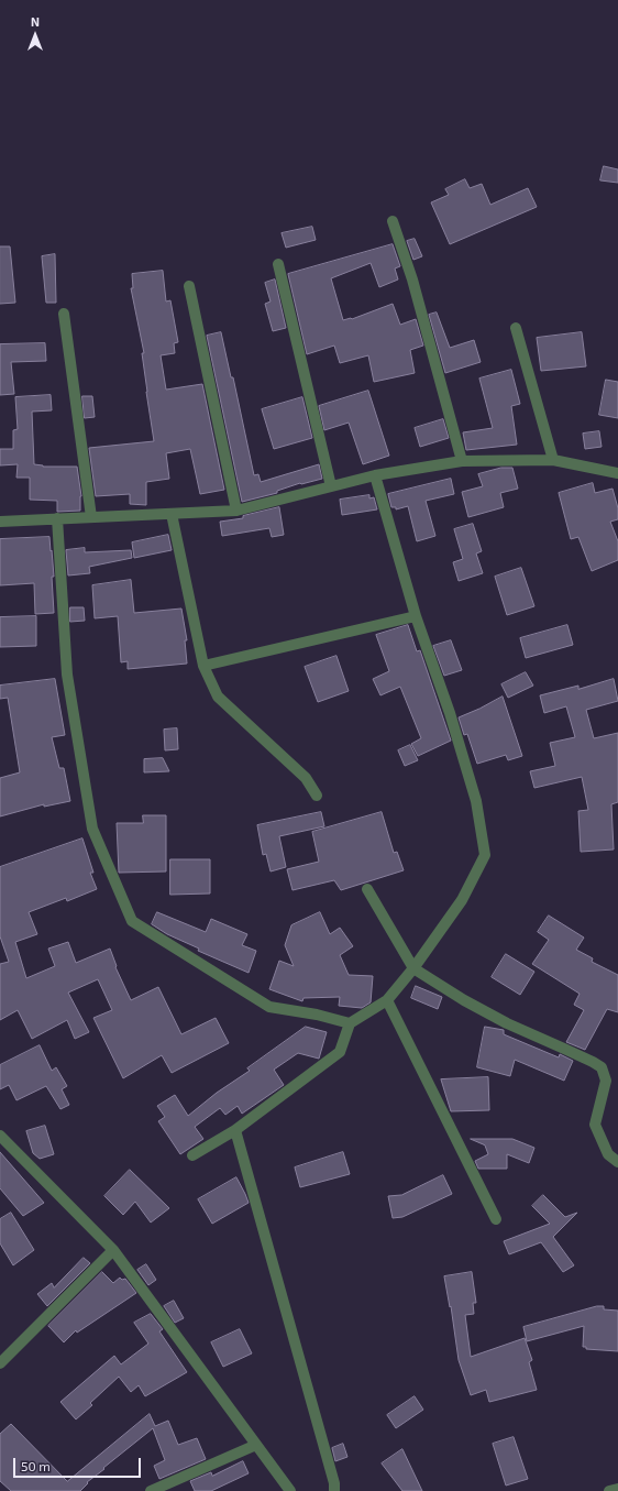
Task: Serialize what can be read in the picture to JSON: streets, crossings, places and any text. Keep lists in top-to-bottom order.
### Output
{
  "scale_bar": "50 m",
  "north": "top"
}
